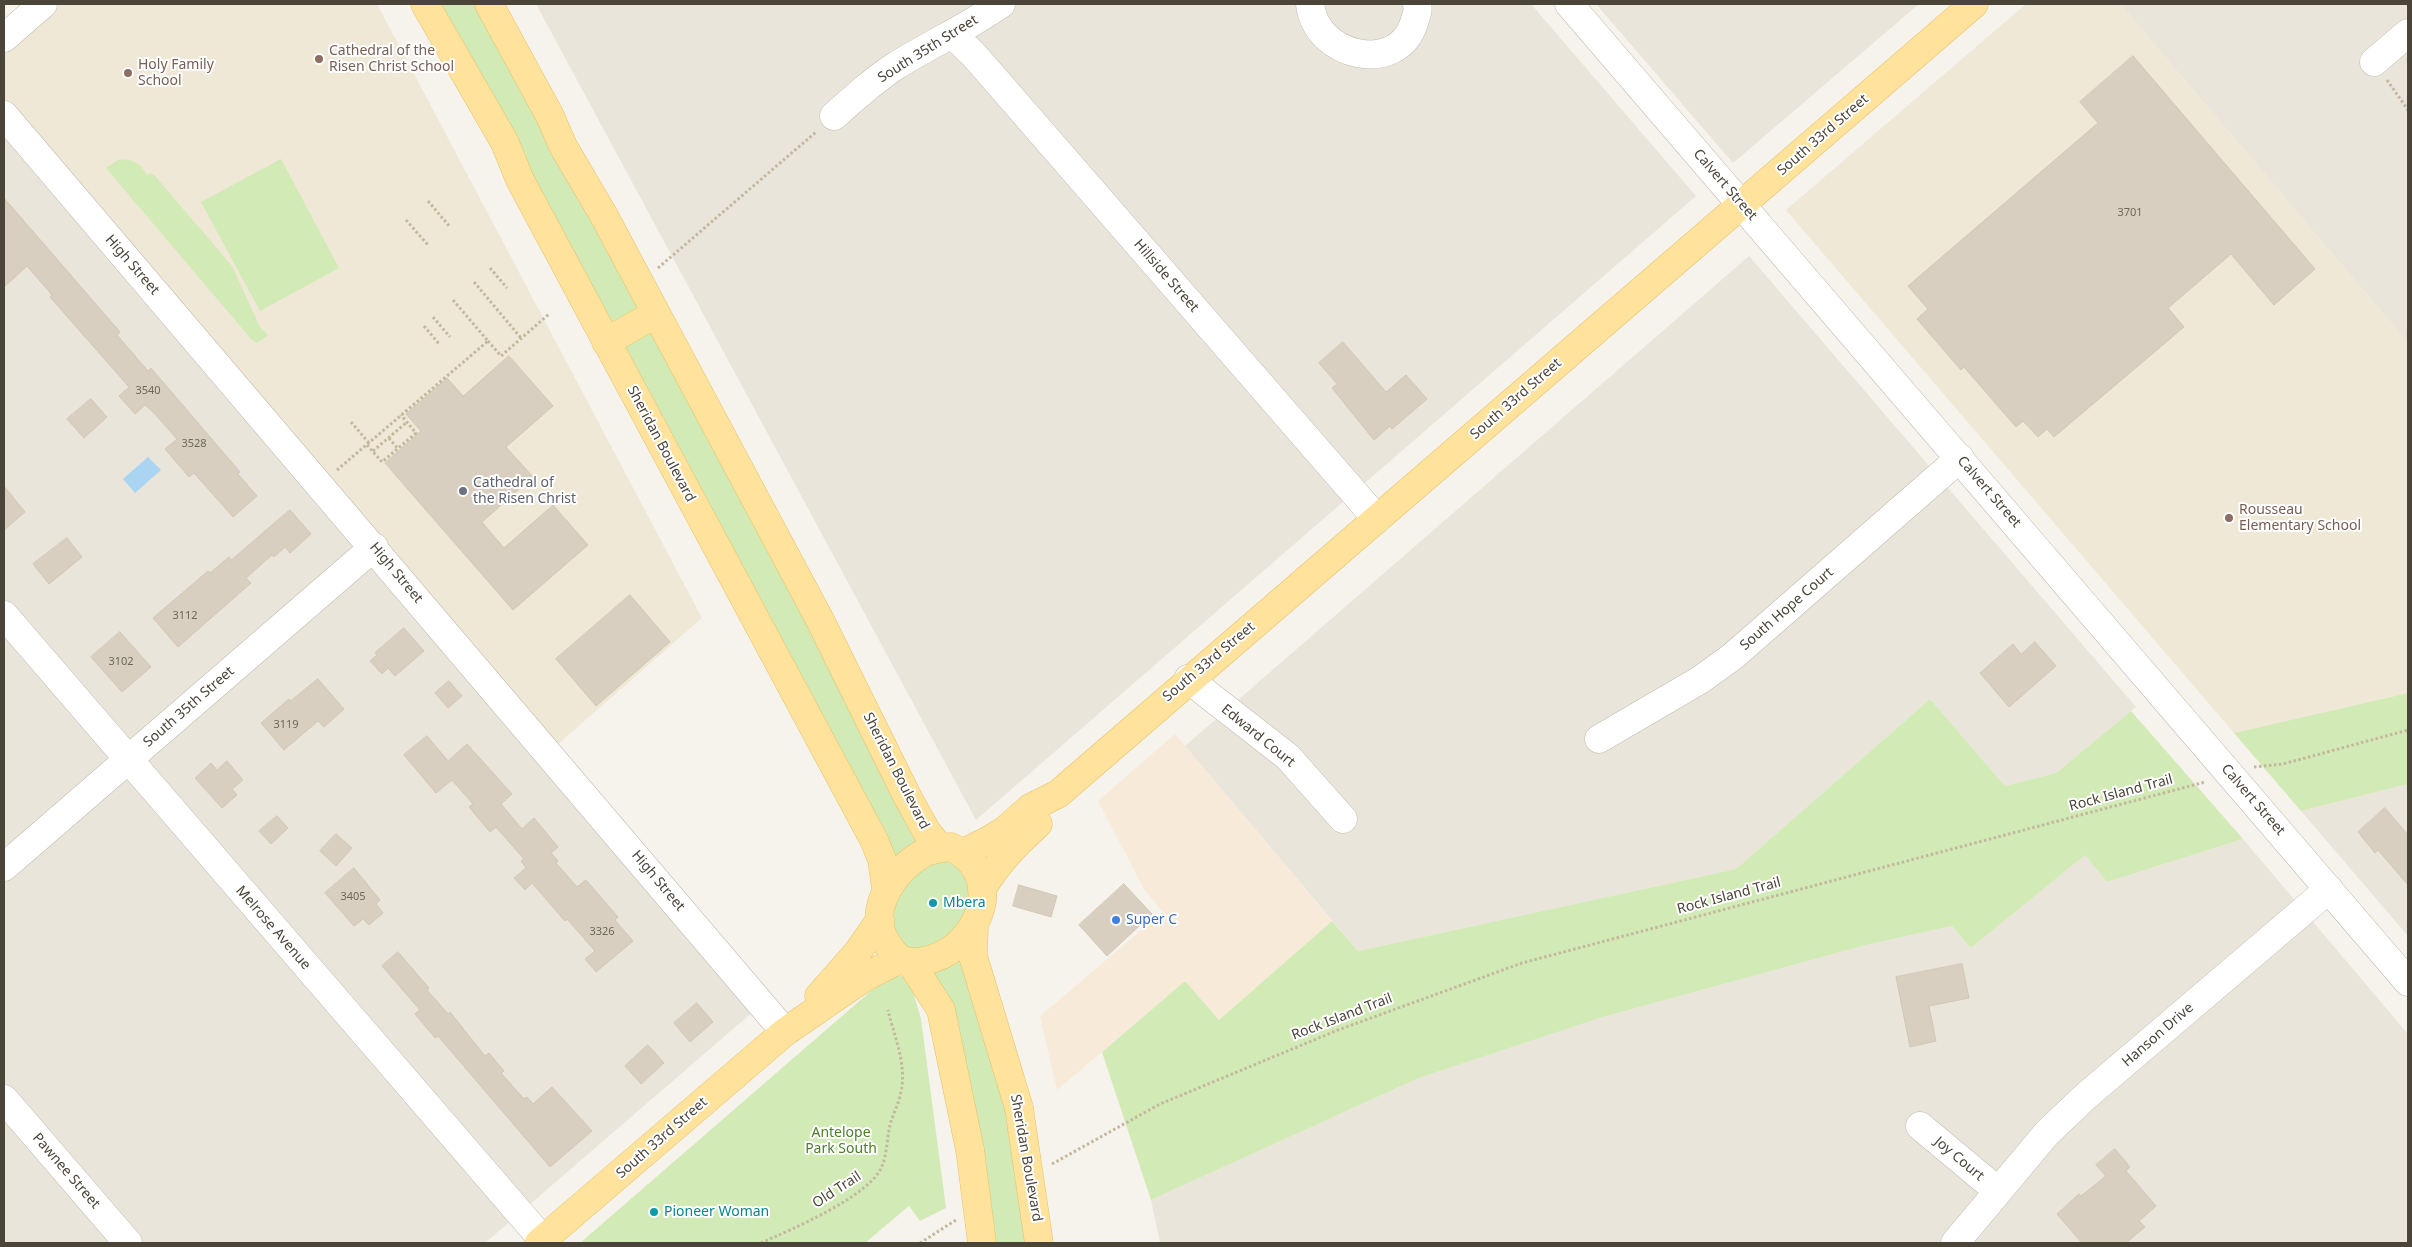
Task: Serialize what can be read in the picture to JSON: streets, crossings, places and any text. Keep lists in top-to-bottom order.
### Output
{
  "streets": {
    "main road": ["South 33rd Street", "Sheridan Boulevard"],
    "street": [
      "South 35th Street",
      "Calvert Street",
      "High Street",
      "Hillside Street",
      "South Hope Court",
      "Edward Court",
      "Melrose Avenue",
      "Hanson Drive",
      "Joy Court",
      "Pawnee Street"
    ],
    "path": ["Rock Island Trail", "Old Trail"]
  },
  "crossings": [
    ["South 35th Street", "High Street"],
    ["South 35th Street", "Hillside Street"],
    ["South 35th Street", "Melrose Avenue"],
    ["South 33rd Street", "Calvert Street"],
    ["South 33rd Street", "High Street"],
    ["South 33rd Street", "Hillside Street"],
    ["South 33rd Street", "Sheridan Boulevard"],
    ["South 33rd Street", "Edward Court"],
    ["South 33rd Street", "Melrose Avenue"],
    ["Calvert Street", "South Hope Court"],
    ["Calvert Street", "Rock Island Trail"],
    ["Calvert Street", "Hanson Drive"],
    ["Hanson Drive", "Joy Court"]
  ],
  "parks": ["Antelope Park South"],
  "places": [
    "Cathedral of the Risen Christ School",
    "Holy Family School",
    "Cathedral of the Risen Christ",
    "Rousseau Elementary School",
    "Mbera",
    "Super C",
    "Pioneer Woman"
  ],
  "house_numbers": [
    "3701",
    "3540",
    "3528",
    "3112",
    "3102",
    "3119",
    "3405",
    "3326"
  ]
}
